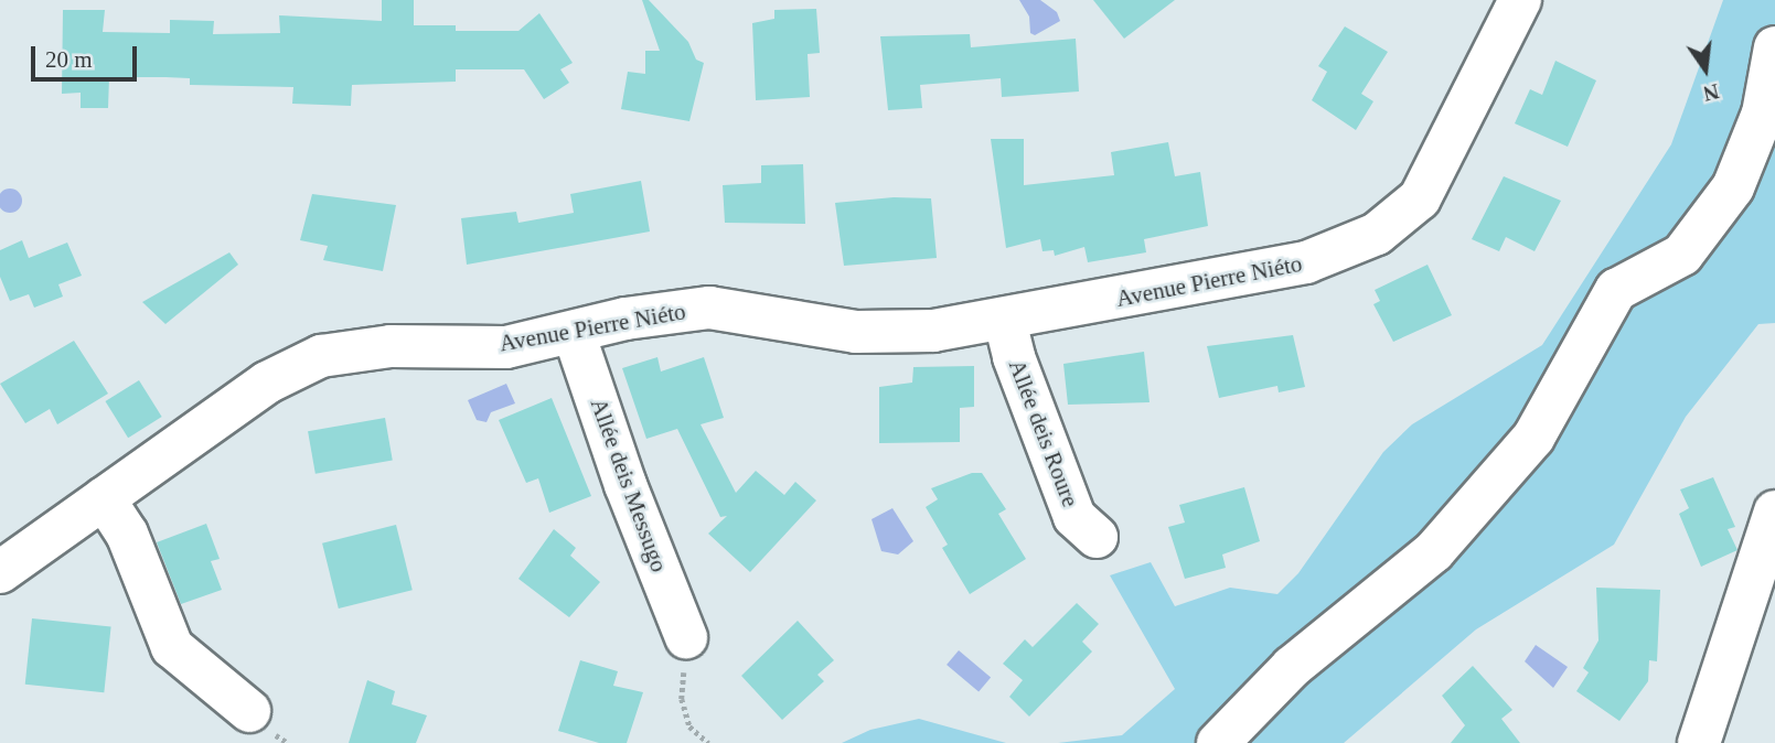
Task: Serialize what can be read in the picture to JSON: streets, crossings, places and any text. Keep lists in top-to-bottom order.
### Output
{
  "streets": {
    "street": ["Avenue Pierre Niéto", "Allée deis Roure", "Allée deis Messugo"]
  },
  "crossings": [
    ["Avenue Pierre Niéto", "Allée deis Roure"],
    ["Avenue Pierre Niéto", "Allée deis Messugo"]
  ],
  "scale_bar": "20 m",
  "north": "bottom"
}
